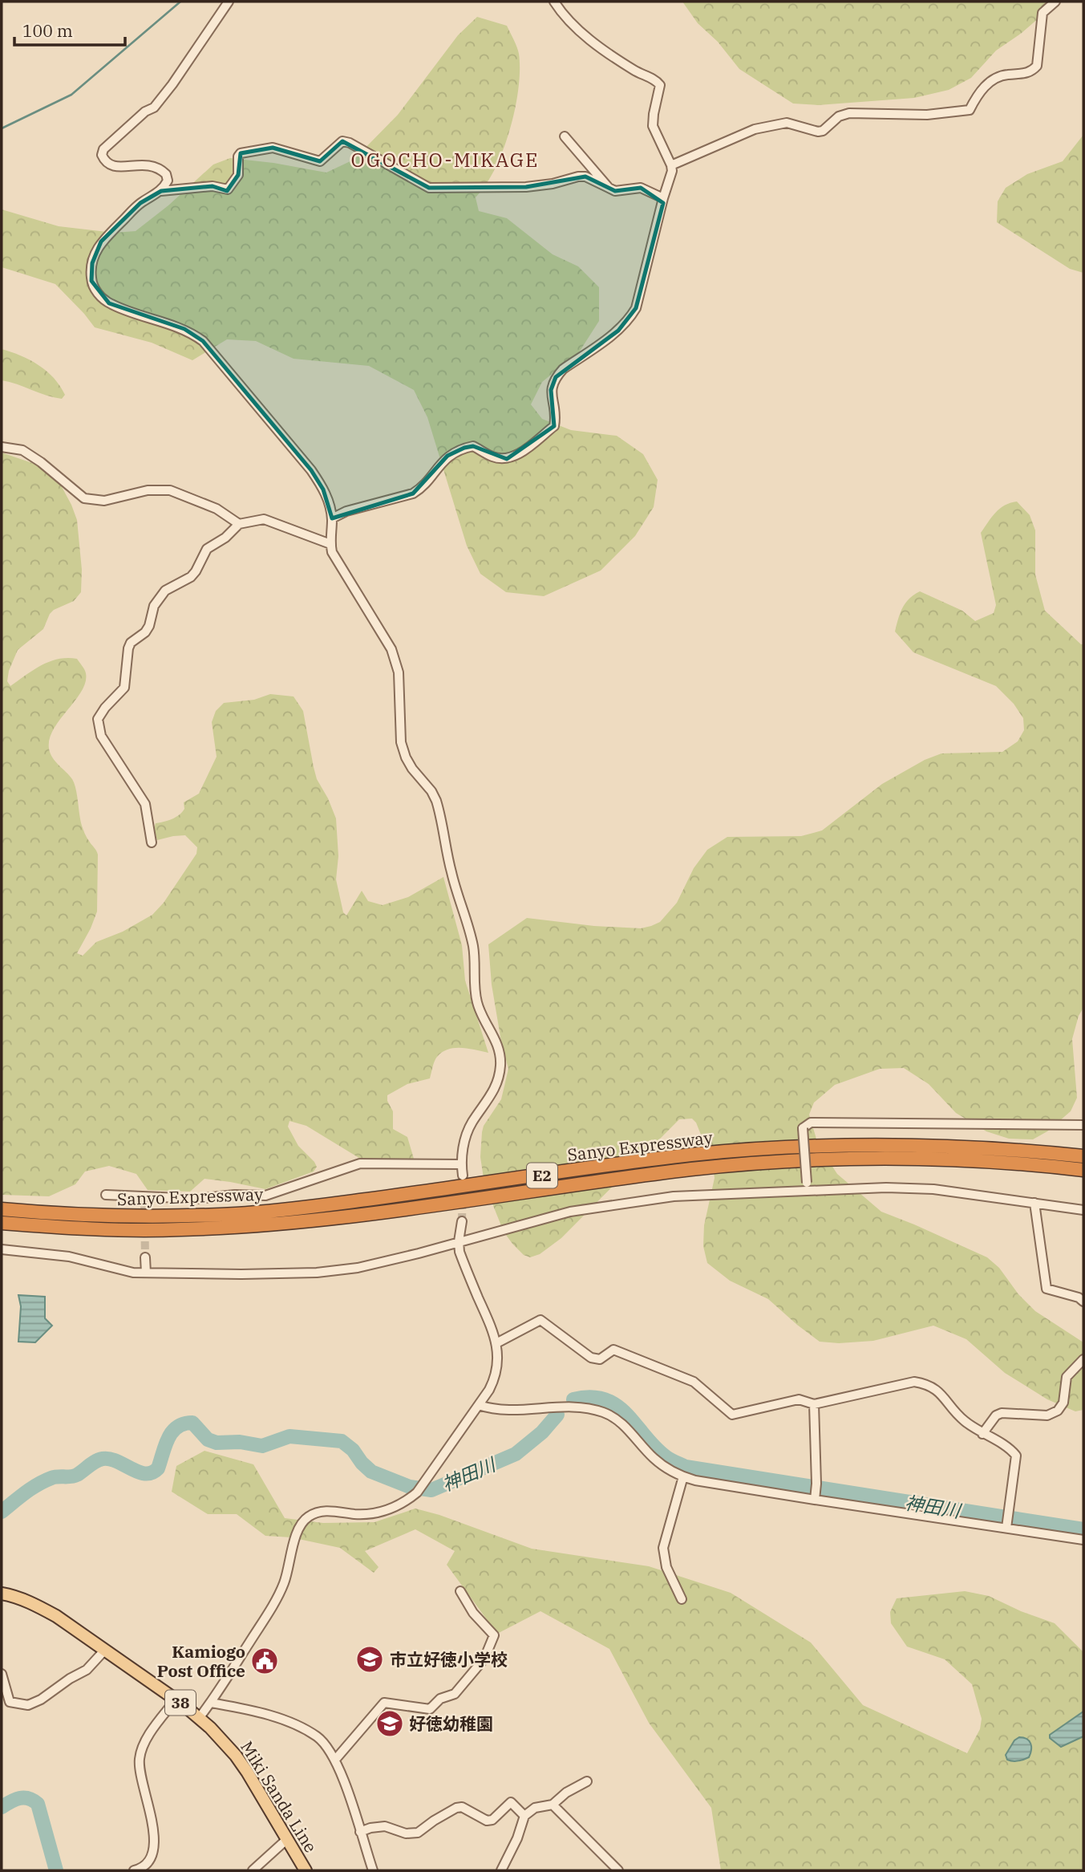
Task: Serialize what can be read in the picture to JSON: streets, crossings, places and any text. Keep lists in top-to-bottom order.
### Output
{
  "streets": {
    "highway": ["Sanyo Expressway", "E2"],
    "main road": ["38", "Miki Sanda Line"]
  },
  "districts": ["OGOCHO-MIKAGE"],
  "water": ["神田川"],
  "places": {
    "school or university": ["市立好徳小学校", "好徳幼稚園"],
    "public building": ["Kamiogo Post Office"]
  },
  "scale_bar": "100 m"
}
